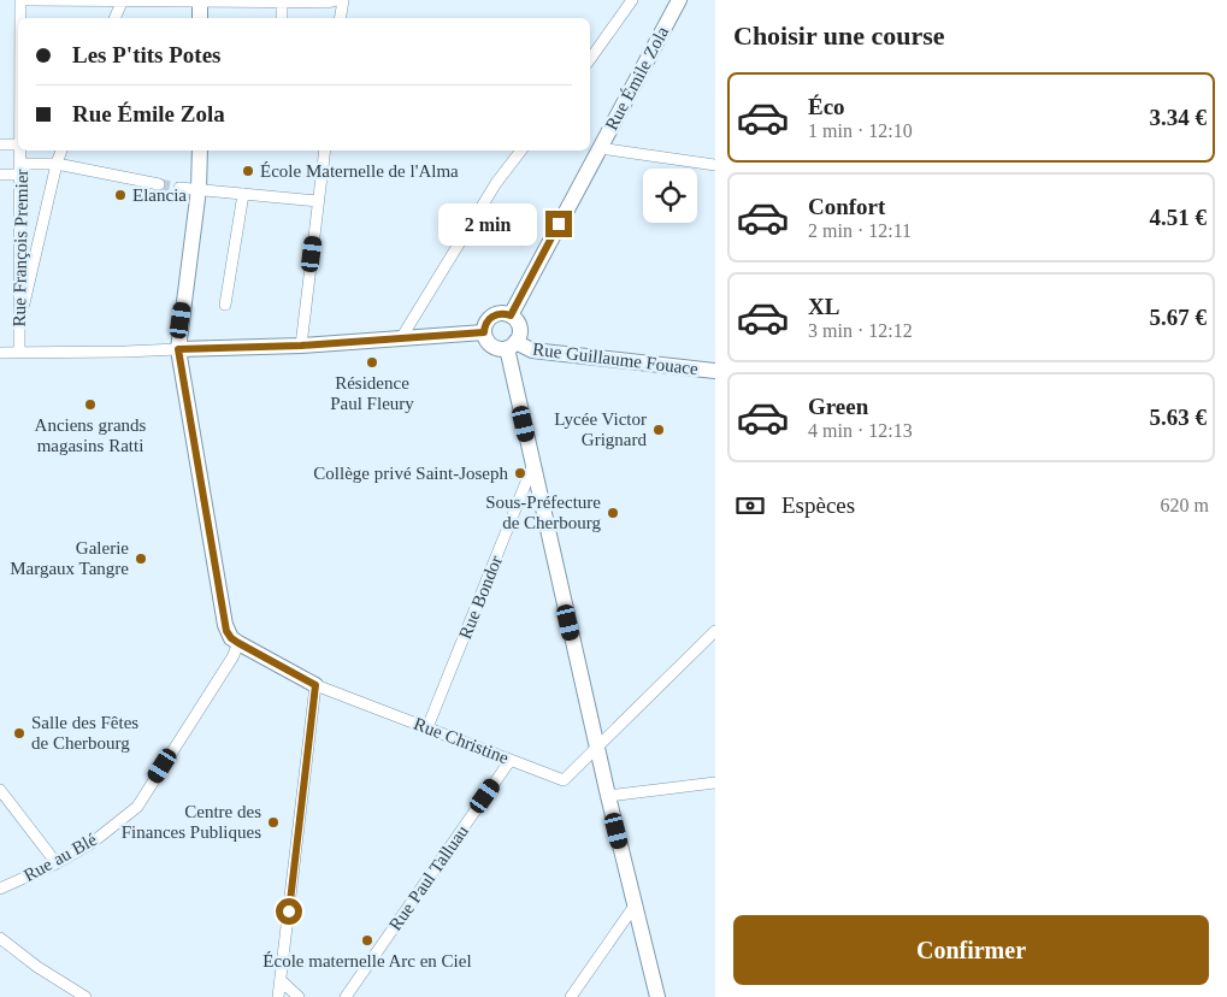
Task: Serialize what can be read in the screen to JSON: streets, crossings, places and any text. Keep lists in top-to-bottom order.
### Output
{
  "streets": {
    "street": [
      "Rue Émile Zola",
      "Rue François Premier",
      "Rue Guillaume Fouace",
      "Rue Bondor",
      "Rue Christine",
      "Rue au Blé",
      "Rue Paul Talluau"
    ]
  },
  "crossings": [
    ["Rue Émile Zola", "Rue Guillaume Fouace"],
    ["Rue Bondor", "Rue Christine"],
    ["Rue Christine", "Rue Paul Talluau"]
  ],
  "places": [
    "École Maternelle de l'Alma",
    "Elancia",
    "Résidence Paul Fleury",
    "Anciens grands magasins Ratti",
    "Lycée Victor Grignard",
    "Collège privé Saint-Joseph",
    "Sous-Préfecture de Cherbourg",
    "Galerie Margaux Tangre",
    "Salle des Fêtes de Cherbourg",
    "Centre des Finances Publiques",
    "École maternelle Arc en Ciel"
  ],
  "page": {
    "heading": "Choisir une course",
    "banner": ["Les P'tits Potes", "Rue Émile Zola"],
    "list": [
      {
        "name": "Éco",
        "note": "1 min · 12:10",
        "value": "3.34 €"
      },
      {
        "name": "Confort",
        "note": "2 min · 12:11",
        "value": "4.51 €"
      },
      {
        "name": "XL",
        "note": "3 min · 12:12",
        "value": "5.67 €"
      },
      {
        "name": "Green",
        "note": "4 min · 12:13",
        "value": "5.63 €"
      }
    ],
    "bubble": "2 min",
    "pay": ["Espèces", "620 m"],
    "buttons": "Confirmer"
  }
}
